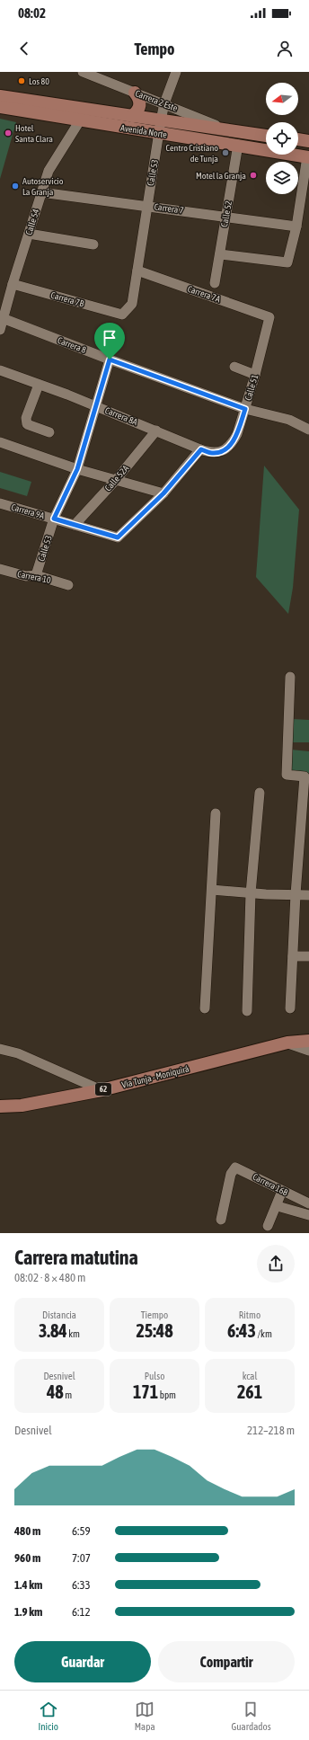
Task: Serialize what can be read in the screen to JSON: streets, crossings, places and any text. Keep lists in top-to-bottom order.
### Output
{
  "streets": {
    "main road": ["Avenida Norte", "Vía Tunja - Moniquirá", "62"],
    "street": [
      "Carrera 2 Este",
      "Calle 53",
      "Carrera 7",
      "Calle 52",
      "Calle 54",
      "Carrera 7A",
      "Carrera 7B",
      "Carrera 8",
      "Calle 51",
      "Carrera 8A",
      "Calle 52A",
      "Carrera 9A",
      "Carrera 10",
      "Carrera 16B"
    ]
  },
  "crossings": [
    ["Carrera 2 Este", "Avenida Norte"],
    ["Carrera 2 Este", "Calle 53"],
    ["Avenida Norte", "Calle 53"],
    ["Avenida Norte", "Calle 52"],
    ["Avenida Norte", "Calle 54"],
    ["Calle 53", "Carrera 7"],
    ["Calle 53", "Carrera 7A"],
    ["Calle 53", "Carrera 7B"],
    ["Calle 53", "Carrera 8"],
    ["Calle 53", "Carrera 8A"],
    ["Calle 53", "Carrera 9A"],
    ["Calle 53", "Carrera 10"],
    ["Carrera 7", "Calle 52"],
    ["Carrera 7", "Calle 54"],
    ["Calle 54", "Carrera 7B"],
    ["Calle 54", "Carrera 8"],
    ["Carrera 7A", "Calle 51"],
    ["Carrera 8", "Calle 51"],
    ["Calle 51", "Carrera 8A"],
    ["Carrera 8A", "Calle 52A"],
    ["Calle 52A", "Carrera 9A"]
  ],
  "places": [
    "Los 80",
    "Hotel Santa Clara",
    "Centro Cristiano de Tunja",
    "Motel la Granja",
    "Autoservicio La Granja"
  ],
  "north": "left",
  "page": {
    "status": "08:02",
    "header": "Tempo",
    "heading": ["Carrera matutina", "08:02 · 8 × 480 m"],
    "stats": [
      ["Distancia", "3.84 km"],
      ["Tiempo", "25:48"],
      ["Ritmo", "6:43 /km"],
      ["Desnivel", "48 m"],
      ["Pulso", "171 bpm"],
      ["kcal", "261"]
    ],
    "chart": ["Desnivel", "212–218 m"],
    "list": [
      {
        "name": "480 m",
        "note": "6:59"
      },
      {
        "name": "960 m",
        "note": "7:07"
      },
      {
        "name": "1.4 km",
        "note": "6:33"
      },
      {
        "name": "1.9 km",
        "note": "6:12"
      }
    ],
    "buttons": ["Guardar", "Compartir"],
    "tabs": ["Inicio", "Mapa", "Guardados"]
  }
}
